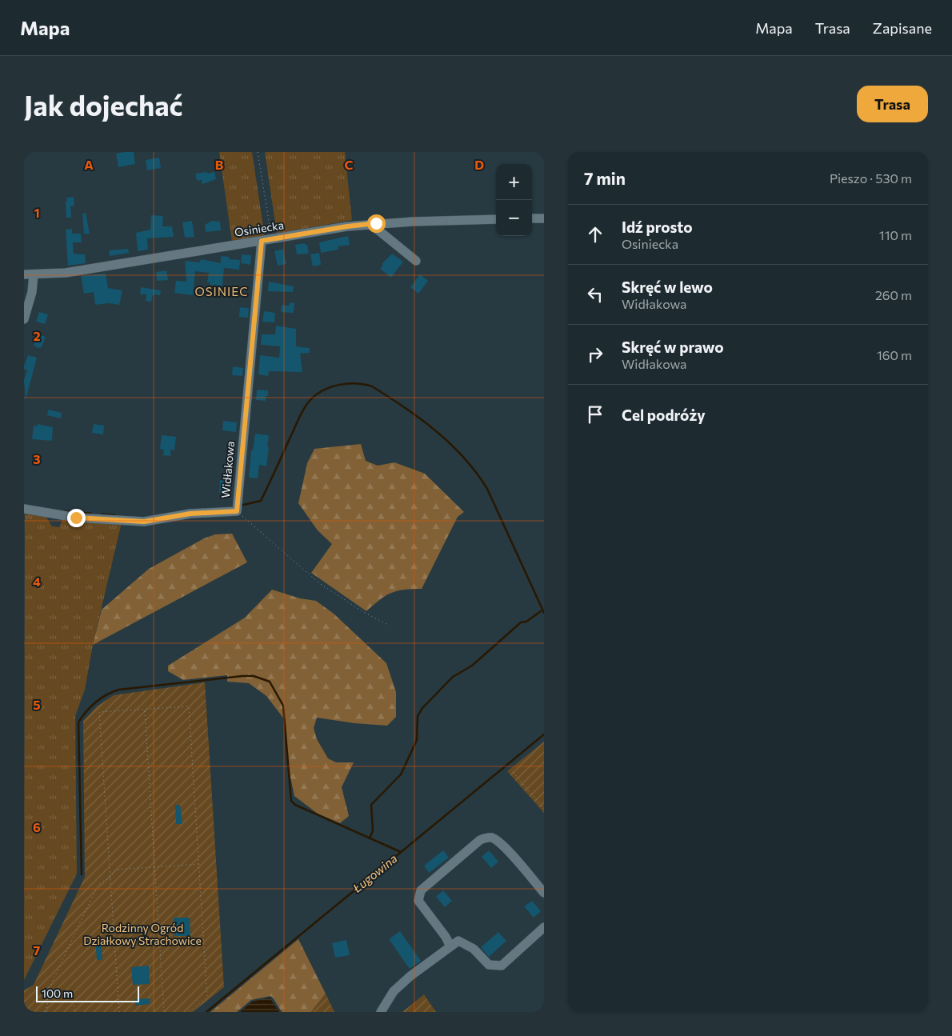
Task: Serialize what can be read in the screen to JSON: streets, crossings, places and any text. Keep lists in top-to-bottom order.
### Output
{
  "streets": {
    "street": ["Osiniecka", "Widłakowa"]
  },
  "crossings": [
    ["Osiniecka", "Widłakowa"]
  ],
  "districts": ["OSINIEC"],
  "water": ["Ługowina"],
  "parks": ["Rodzinny Ogród Działkowy Strachowice"],
  "scale_bar": "100 m",
  "page": {
    "header": "Mapa",
    "nav": ["Mapa", "Trasa", "Zapisane"],
    "buttons": "Trasa",
    "title": "Jak dojechać",
    "heading": ["7 min", "Pieszo · 530 m"],
    "map_buttons": ["+", "−"],
    "list": [
      ["Idź prosto", "Osiniecka", "110 m"],
      ["Skręć w lewo", "Widłakowa", "260 m"],
      ["Skręć w prawo", "Widłakowa", "160 m"],
      "Cel podróży"
    ],
    "scale": "100 m"
  },
  "grid": {
    "columns": [
      "A",
      "B",
      "C",
      "D"
    ],
    "rows": [
      "1",
      "2",
      "3",
      "4",
      "5",
      "6",
      "7"
    ]
  }
}
